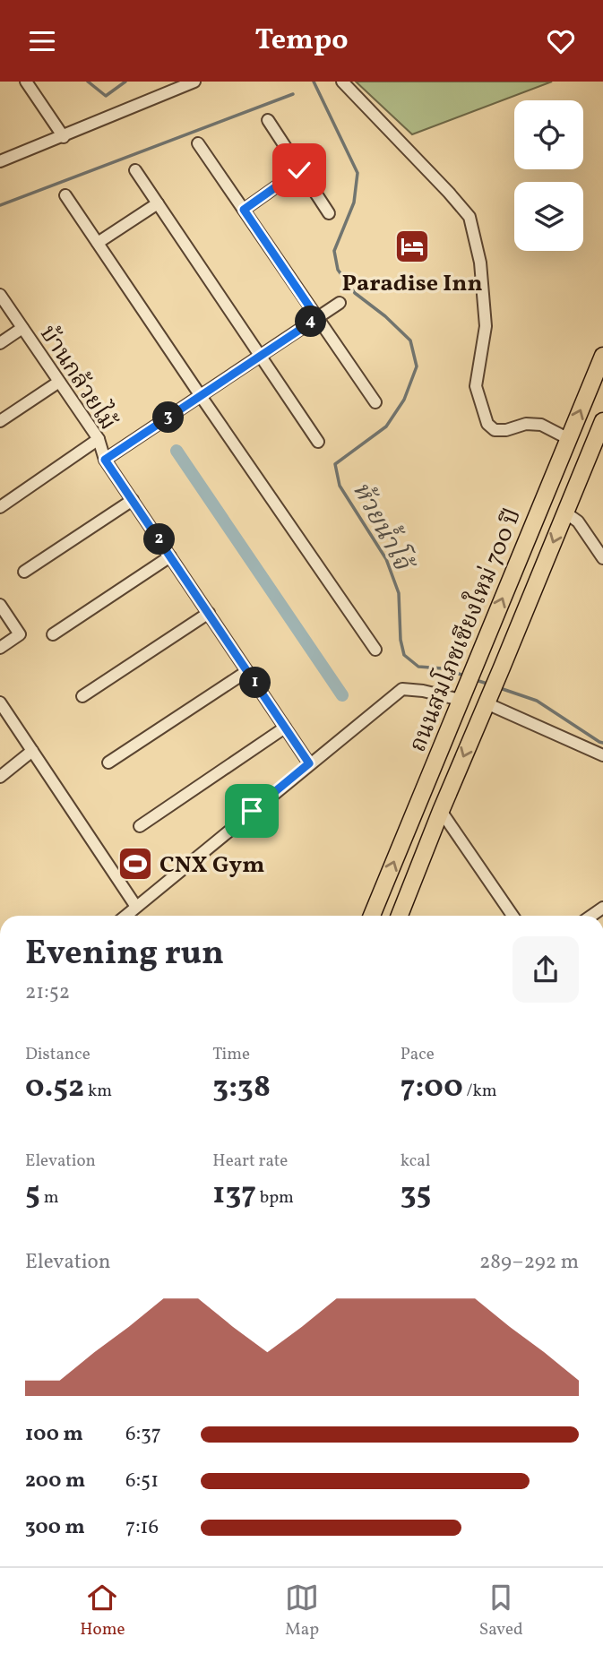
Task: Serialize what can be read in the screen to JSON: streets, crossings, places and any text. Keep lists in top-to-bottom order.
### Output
{
  "streets": {
    "main road": ["ถนนสมโภชเชียงใหม่ 700 ปี"],
    "street": ["บ้านกล้วยไม้"]
  },
  "water": ["ห้วยน้ำโจ้"],
  "places": {
    "hotel": ["Paradise Inn"],
    "sports": ["CNX Gym"]
  },
  "page": {
    "header": "Tempo",
    "pins": [
      "4",
      "3",
      "2",
      "1"
    ],
    "heading": ["Evening run", "21:52"],
    "stats": [
      ["Distance", "0.52 km"],
      ["Time", "3:38"],
      ["Pace", "7:00 /km"],
      ["Elevation", "5 m"],
      ["Heart rate", "137 bpm"],
      ["kcal", "35"]
    ],
    "chart": ["Elevation", "289–292 m"],
    "list": [
      {
        "name": "100 m",
        "note": "6:37"
      },
      {
        "name": "200 m",
        "note": "6:51"
      },
      {
        "name": "300 m",
        "note": "7:16"
      }
    ],
    "tabs": ["Home", "Map", "Saved"]
  }
}
